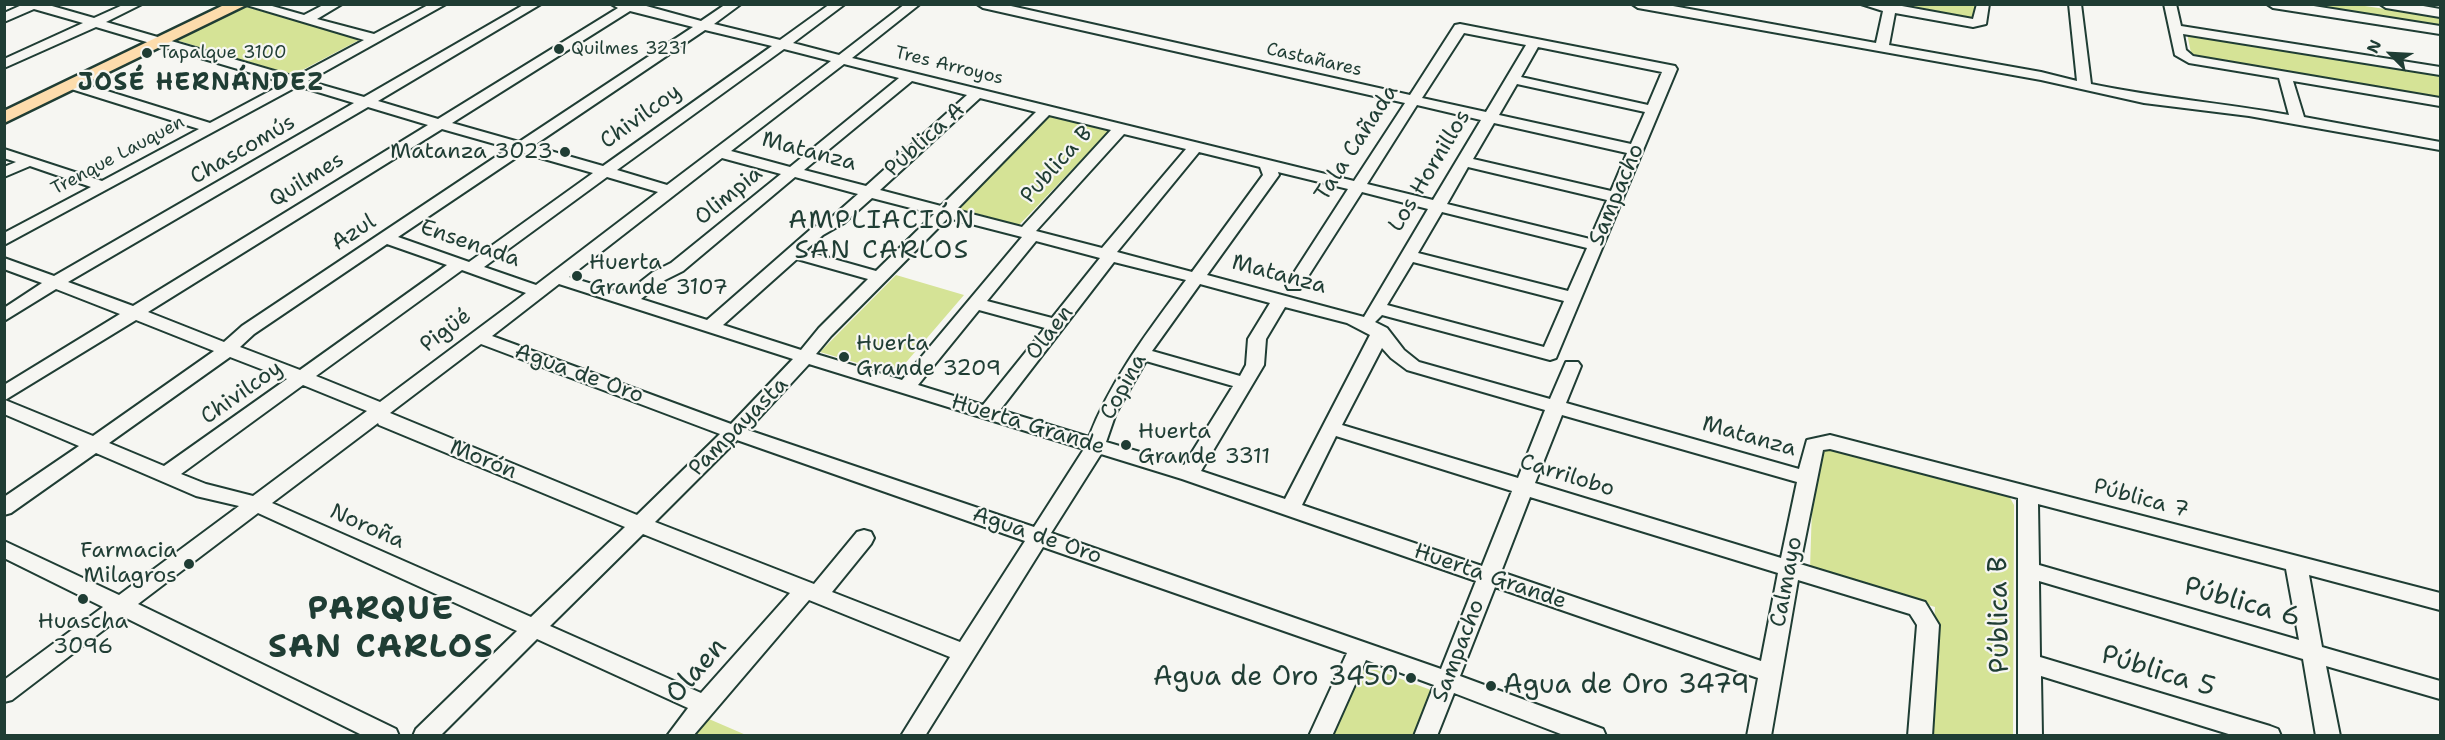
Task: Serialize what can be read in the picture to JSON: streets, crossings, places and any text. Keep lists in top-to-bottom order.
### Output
{
  "streets": {
    "street": [
      "Castañares",
      "Tres Arroyos",
      "Chivilcoy",
      "Pública A",
      "Tala Cañada",
      "Chascomús",
      "Matanza",
      "Trenque Lauquen",
      "Publica B",
      "Los Hornillos",
      "Quilmes",
      "Sampacho",
      "Olimpia",
      "Azul",
      "Ensenada",
      "Pigüé",
      "Olaen",
      "Agua de Oro",
      "Copina",
      "Huerta Grande",
      "Pampayasta",
      "Morón",
      "Carrilobo",
      "Pública 7",
      "Noroña",
      "Calmayo",
      "Pública 6",
      "Pública B",
      "Pública 5"
    ]
  },
  "crossings": [
    ["Castañares", "Tala Cañada"],
    ["Castañares", "Los Hornillos"],
    ["Castañares", "Sampacho"],
    ["Tres Arroyos", "Chivilcoy"],
    ["Tres Arroyos", "Pública A"],
    ["Tres Arroyos", "Tala Cañada"],
    ["Tres Arroyos", "Publica B"],
    ["Tres Arroyos", "Los Hornillos"],
    ["Tres Arroyos", "Quilmes"],
    ["Tres Arroyos", "Sampacho"],
    ["Tres Arroyos", "Olimpia"],
    ["Tres Arroyos", "Azul"],
    ["Tres Arroyos", "Pigüé"],
    ["Tres Arroyos", "Olaen"],
    ["Tres Arroyos", "Copina"],
    ["Tres Arroyos", "Pampayasta"],
    ["Chivilcoy", "Ensenada"],
    ["Chivilcoy", "Morón"],
    ["Chivilcoy", "Noroña"],
    ["Pública A", "Matanza"],
    ["Pública A", "Huerta Grande"],
    ["Tala Cañada", "Los Hornillos"],
    ["Tala Cañada", "Sampacho"],
    ["Chascomús", "Morón"],
    ["Matanza", "Publica B"],
    ["Matanza", "Los Hornillos"],
    ["Matanza", "Sampacho"],
    ["Matanza", "Olimpia"],
    ["Matanza", "Pigüé"],
    ["Matanza", "Olaen"],
    ["Matanza", "Copina"],
    ["Matanza", "Pampayasta"],
    ["Matanza", "Calmayo"],
    ["Publica B", "Huerta Grande"],
    ["Los Hornillos", "Sampacho"],
    ["Los Hornillos", "Huerta Grande"],
    ["Los Hornillos", "Carrilobo"],
    ["Quilmes", "Morón"],
    ["Sampacho", "Agua de Oro"],
    ["Sampacho", "Huerta Grande"],
    ["Sampacho", "Carrilobo"],
    ["Olimpia", "Huerta Grande"],
    ["Azul", "Ensenada"],
    ["Azul", "Morón"],
    ["Azul", "Noroña"],
    ["Ensenada", "Pigüé"],
    ["Pigüé", "Agua de Oro"],
    ["Pigüé", "Huerta Grande"],
    ["Pigüé", "Morón"],
    ["Pigüé", "Noroña"],
    ["Olaen", "Huerta Grande"],
    ["Olaen", "Morón"],
    ["Olaen", "Noroña"],
    ["Agua de Oro", "Copina"],
    ["Agua de Oro", "Pampayasta"],
    ["Copina", "Huerta Grande"],
    ["Copina", "Morón"],
    ["Huerta Grande", "Pampayasta"],
    ["Huerta Grande", "Calmayo"],
    ["Pampayasta", "Morón"],
    ["Pampayasta", "Noroña"],
    ["Carrilobo", "Calmayo"],
    ["Pública 7", "Calmayo"],
    ["Pública 7", "Pública B"],
    ["Pública 6", "Pública B"],
    ["Pública B", "Pública 5"]
  ],
  "districts": ["JOSÉ HERNÁNDEZ", "AMPLIACIÓN SAN CARLOS", "PARQUE SAN CARLOS"],
  "places": [
    "Quilmes 3231",
    "Tapalque 3100",
    "Matanza 3023",
    "Huerta Grande 3107",
    "Huerta Grande 3209",
    "Huerta Grande 3311",
    "Farmacia Milagros",
    "Huascha 3096",
    "Agua de Oro 3450",
    "Agua de Oro 3479"
  ],
  "north": "top left"
}
